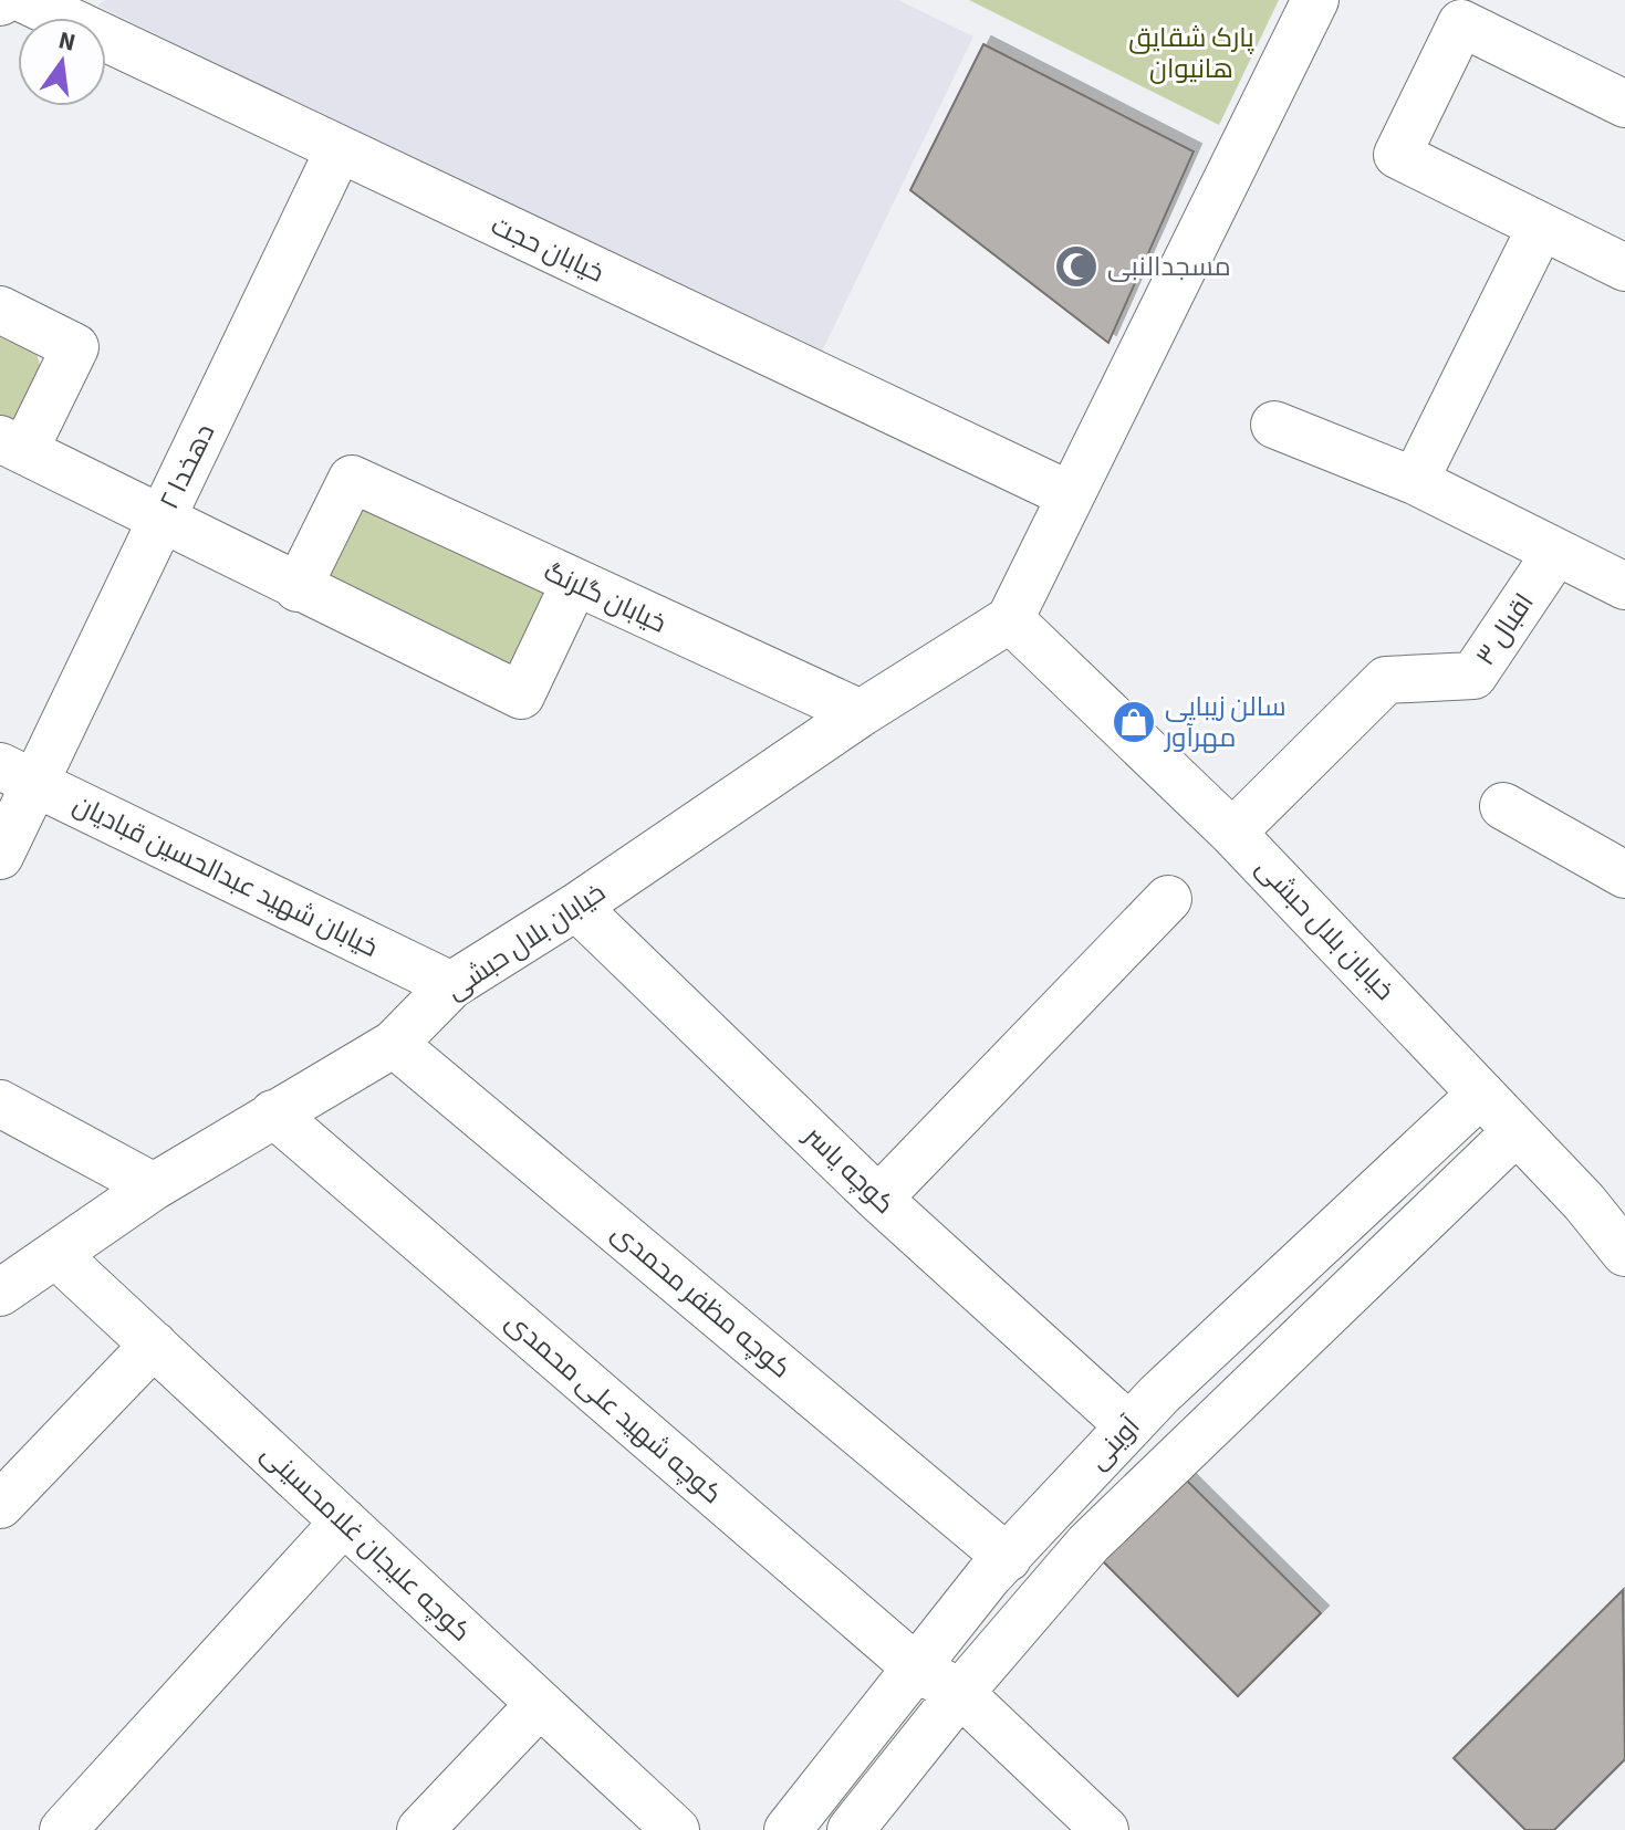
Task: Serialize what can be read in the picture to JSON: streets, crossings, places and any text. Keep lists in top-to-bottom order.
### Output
{
  "streets": {
    "street": [
      "خیابان حجت",
      "دهخدا ۲",
      "خیابان گلرنگ",
      "اقبال ۳",
      "خیابان شهید عبدالحسین قبادیان",
      "خیابان بلال حبشی",
      "کوچه یاسر",
      "کوچه مظفر محمدی",
      "کوچه شهید علی محمدی",
      "آوینی",
      "کوچه علیجان غلامحسینی"
    ]
  },
  "crossings": [
    ["خیابان حجت", "دهخدا ۲"],
    ["دهخدا ۲", "خیابان شهید عبدالحسین قبادیان"],
    ["خیابان گلرنگ", "خیابان بلال حبشی"],
    ["اقبال ۳", "خیابان بلال حبشی"],
    ["خیابان شهید عبدالحسین قبادیان", "خیابان بلال حبشی"],
    ["خیابان بلال حبشی", "کوچه یاسر"],
    ["خیابان بلال حبشی", "کوچه مظفر محمدی"],
    ["خیابان بلال حبشی", "کوچه شهید علی محمدی"],
    ["خیابان بلال حبشی", "آوینی"],
    ["خیابان بلال حبشی", "کوچه علیجان غلامحسینی"],
    ["کوچه یاسر", "آوینی"],
    ["کوچه مظفر محمدی", "آوینی"],
    ["کوچه شهید علی محمدی", "آوینی"]
  ],
  "parks": ["پارک شقایق هانیوان"],
  "places": {
    "mosque": ["مسجدالنبی"],
    "shop": ["سالن زیبایی مهرآور"]
  },
  "north": "top"
}
